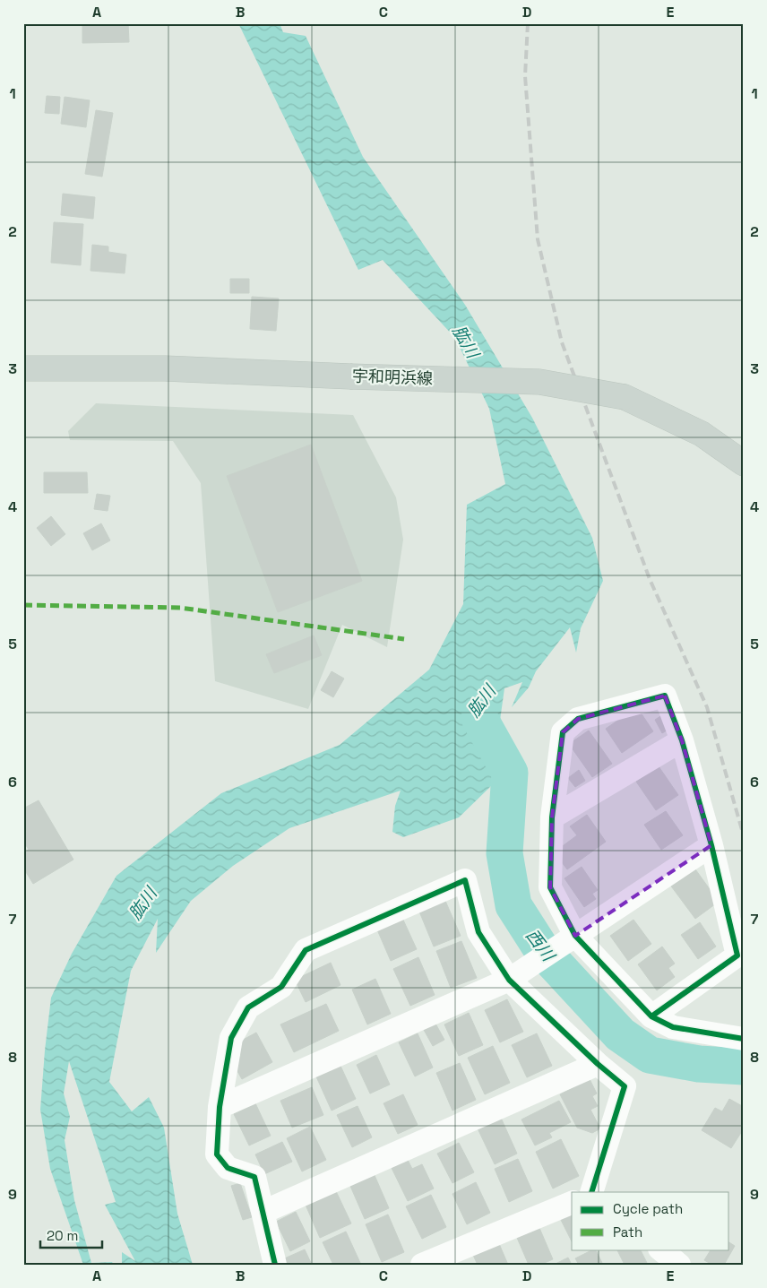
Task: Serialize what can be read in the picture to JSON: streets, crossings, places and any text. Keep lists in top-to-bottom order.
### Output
{
  "streets": {
    "main road": ["宇和明浜線"]
  },
  "water": ["肱川", "西川"],
  "legend": ["Cycle path", "Path"],
  "scale_bar": "20 m",
  "grid": {
    "columns": [
      "A",
      "B",
      "C",
      "D",
      "E"
    ],
    "rows": [
      "1",
      "2",
      "3",
      "4",
      "5",
      "6",
      "7",
      "8",
      "9"
    ]
  }
}
